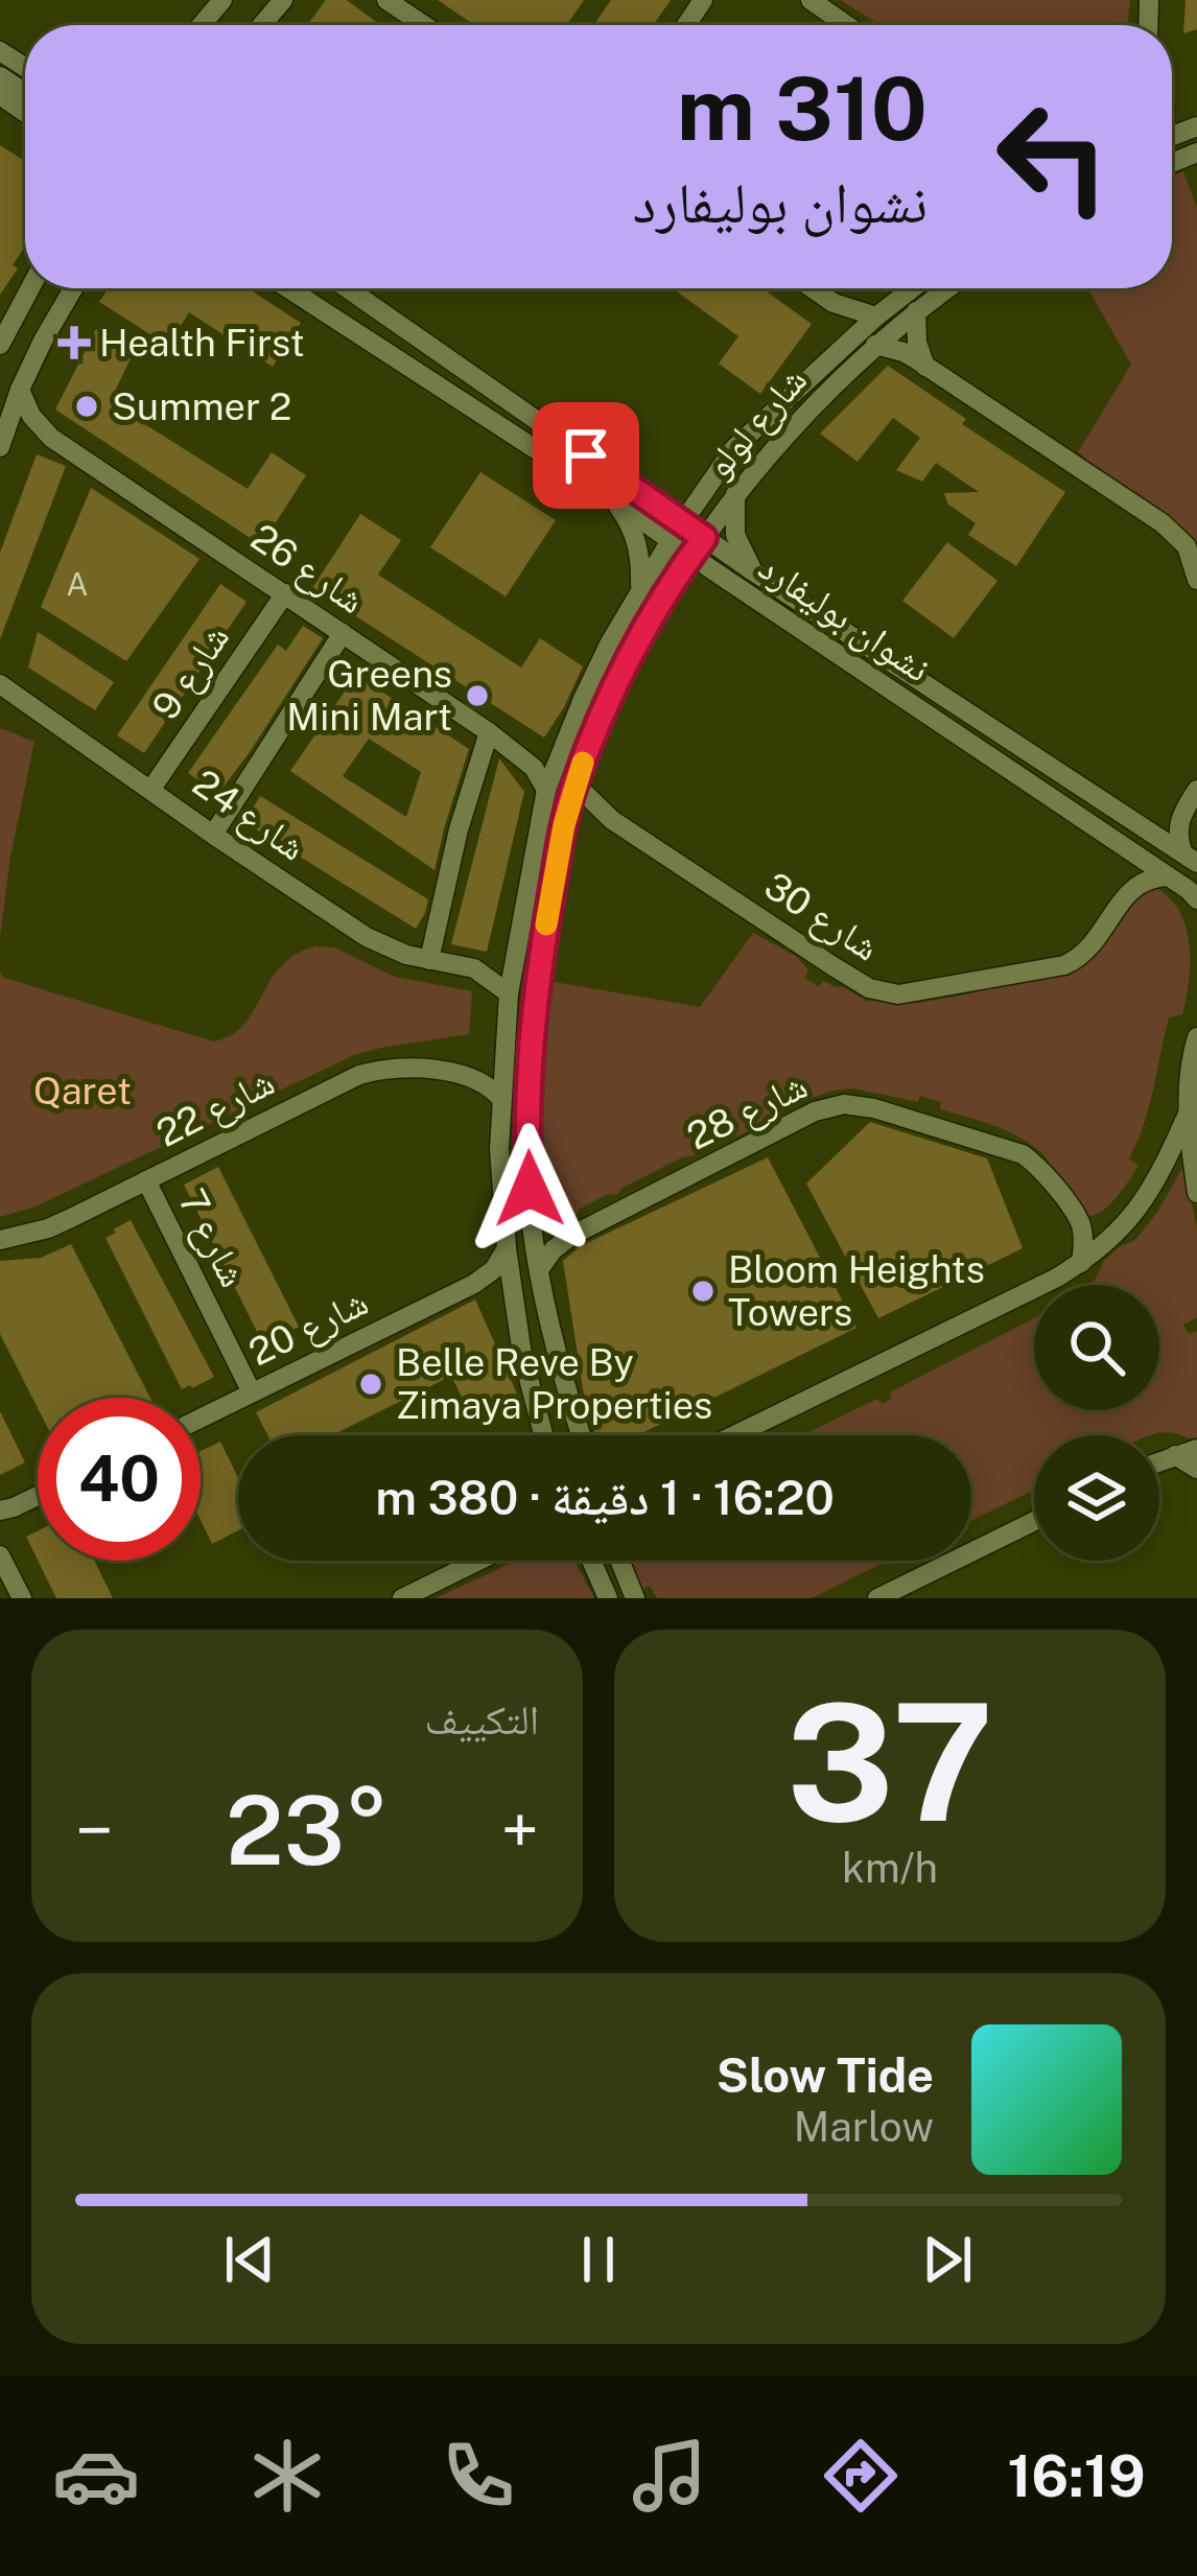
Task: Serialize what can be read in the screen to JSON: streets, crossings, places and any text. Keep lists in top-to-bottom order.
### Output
{
  "streets": {
    "street": [
      "شارع لولو",
      "شارع 26",
      "نشوان بوليفارد",
      "شارع 9",
      "شارع 24",
      "شارع 30",
      "شارع 22",
      "شارع 28",
      "شارع 7",
      "شارع 20"
    ]
  },
  "crossings": [
    ["شارع لولو", "شارع 26"],
    ["شارع لولو", "نشوان بوليفارد"],
    ["شارع لولو", "شارع 24"],
    ["شارع لولو", "شارع 30"],
    ["شارع لولو", "شارع 28"],
    ["شارع لولو", "شارع 20"],
    ["شارع 26", "شارع 9"],
    ["شارع 9", "شارع 24"],
    ["شارع 22", "شارع 7"],
    ["شارع 7", "شارع 20"]
  ],
  "parks": ["Qaret"],
  "places": {
    "health": ["Health First"],
    "other": [
      "Summer 2",
      "Greens Mini Mart",
      "Bloom Heights Towers",
      "Belle Reve By Zimaya Properties"
    ]
  },
  "house_numbers": ["A"],
  "page": {
    "turn": ["310 m", "نشوان بوليفارد"],
    "limit": "40",
    "trip": "16:20 · 1 دقيقة · 380 m",
    "tile": [
      ["37", "km/h"],
      "التكييف"
    ],
    "heat": ["−", "23°", "+"],
    "song": ["Slow Tide", "Marlow"],
    "tabs": "16:19"
  }
}
